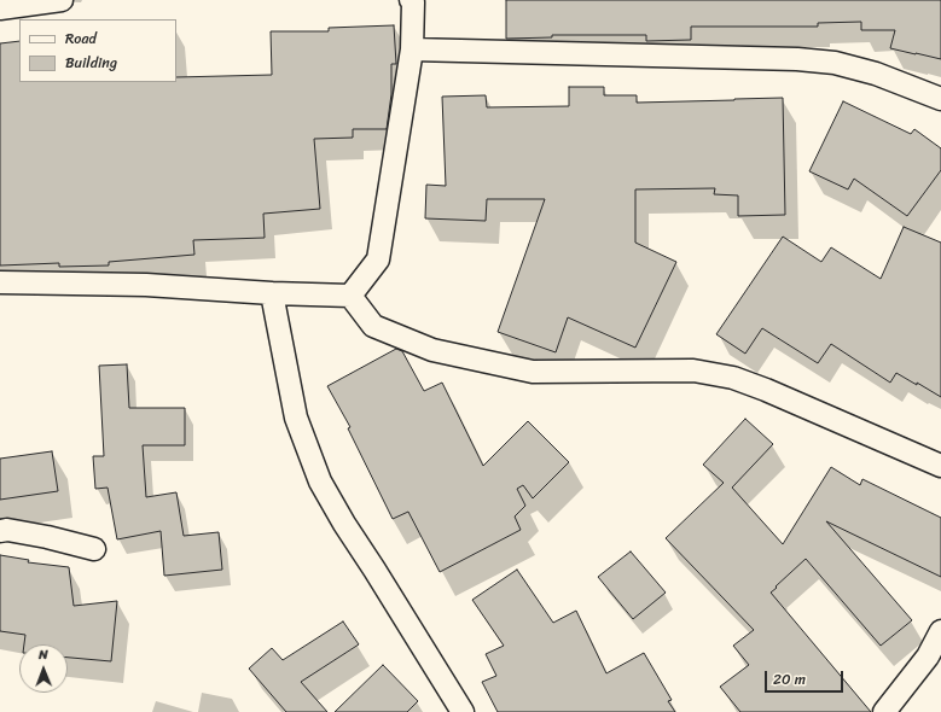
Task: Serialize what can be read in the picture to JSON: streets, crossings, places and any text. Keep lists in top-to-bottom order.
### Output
{
  "legend": ["Road", "Building"],
  "scale_bar": "20 m",
  "north": "top"
}
